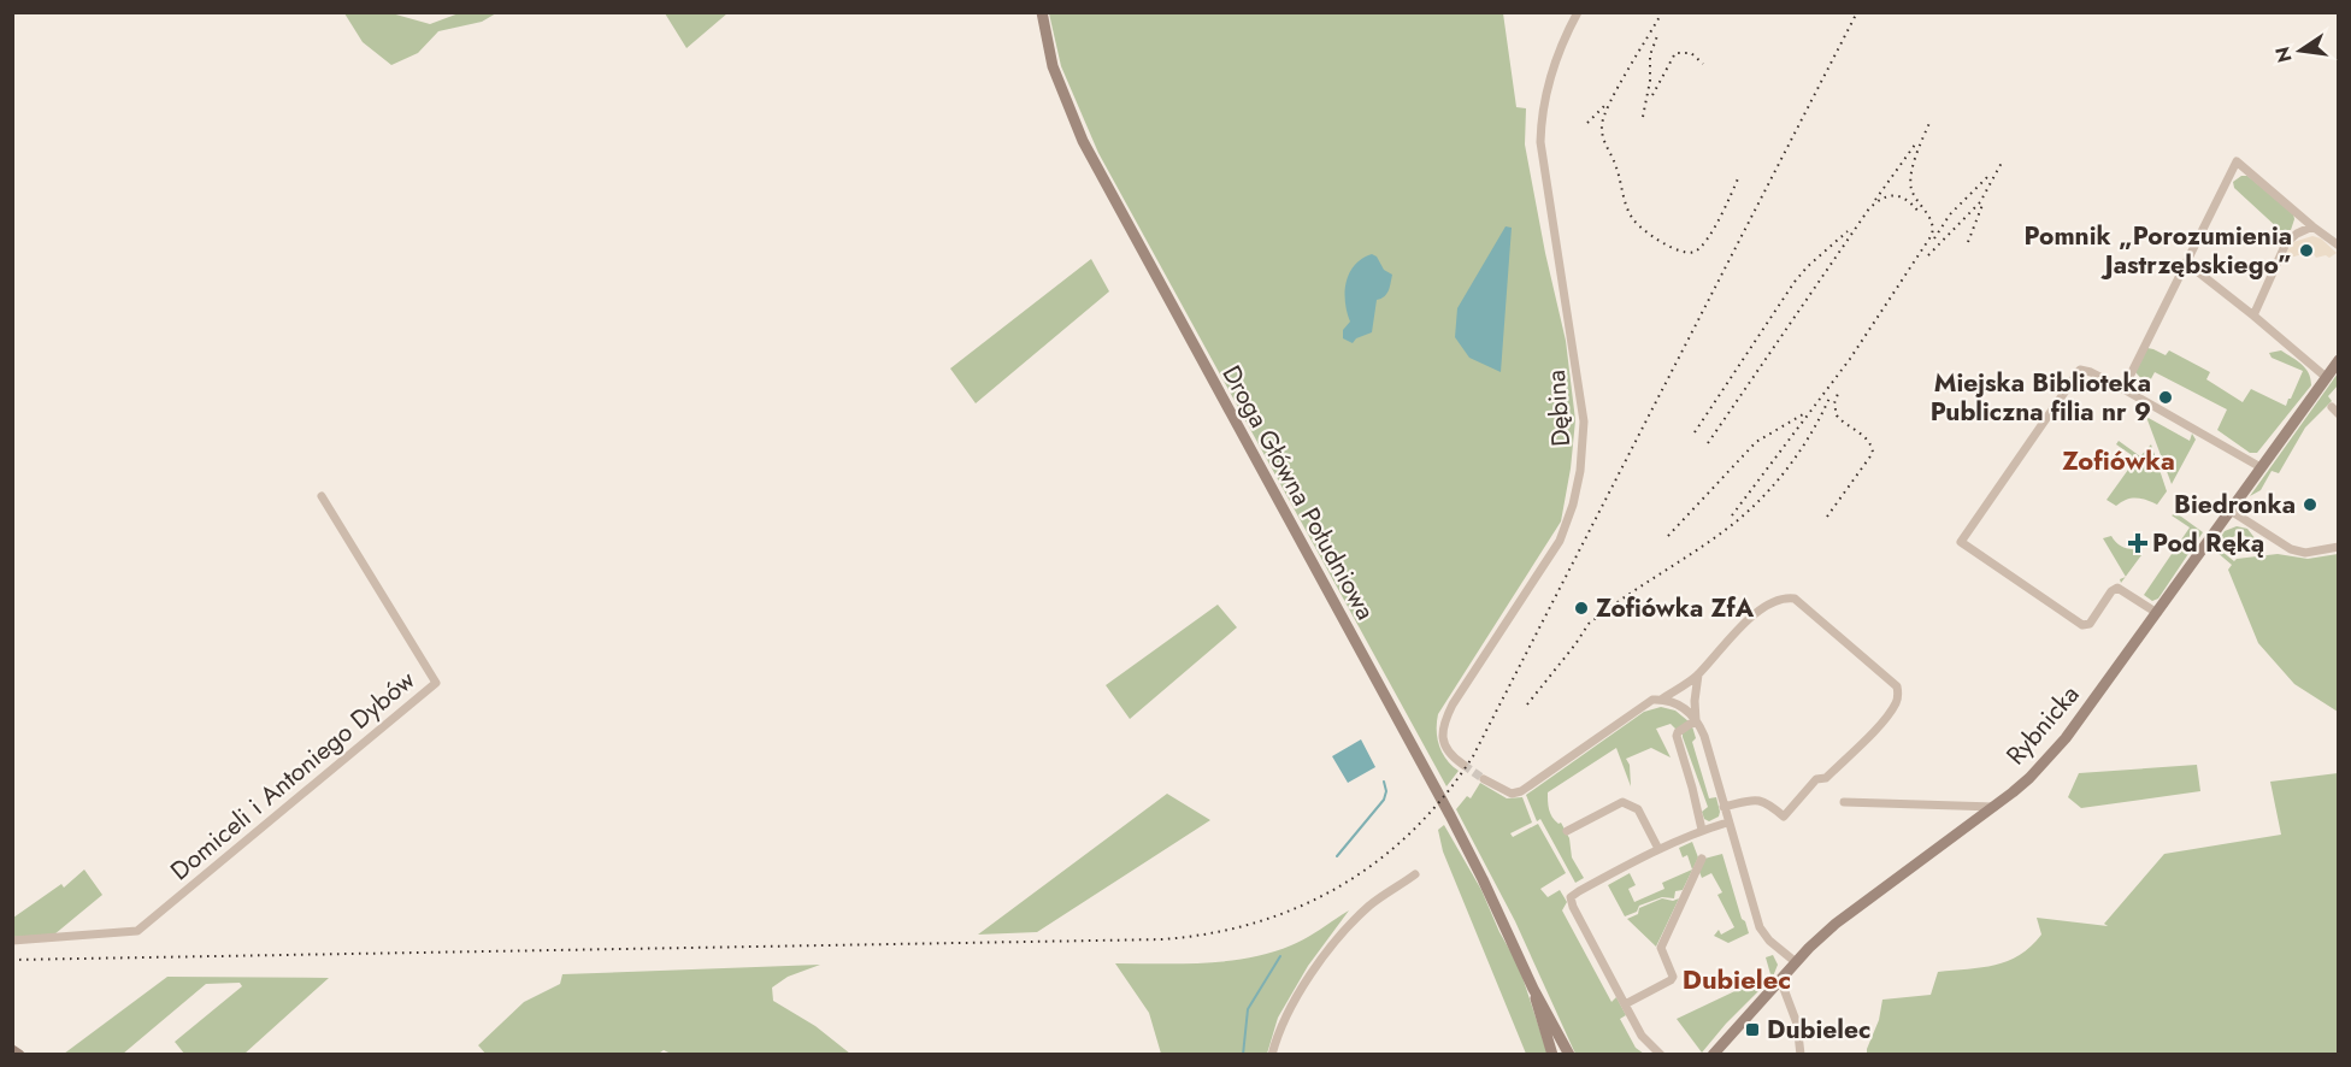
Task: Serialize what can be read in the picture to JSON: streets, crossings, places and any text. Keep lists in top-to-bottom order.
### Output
{
  "streets": {
    "main road": ["Droga Główna Południowa", "Rybnicka"],
    "street": ["Dębina", "Domiceli i Antoniego Dybów"]
  },
  "districts": ["Zofiówka", "Dubielec"],
  "places": {
    "other": [
      "Pomnik „Porozumienia Jastrzębskiego”",
      "Miejska Biblioteka Publiczna filia nr 9",
      "Biedronka",
      "Zofiówka ZfA"
    ],
    "health": ["Pod Ręką"],
    "transit": ["Dubielec"]
  },
  "north": "left"
}
